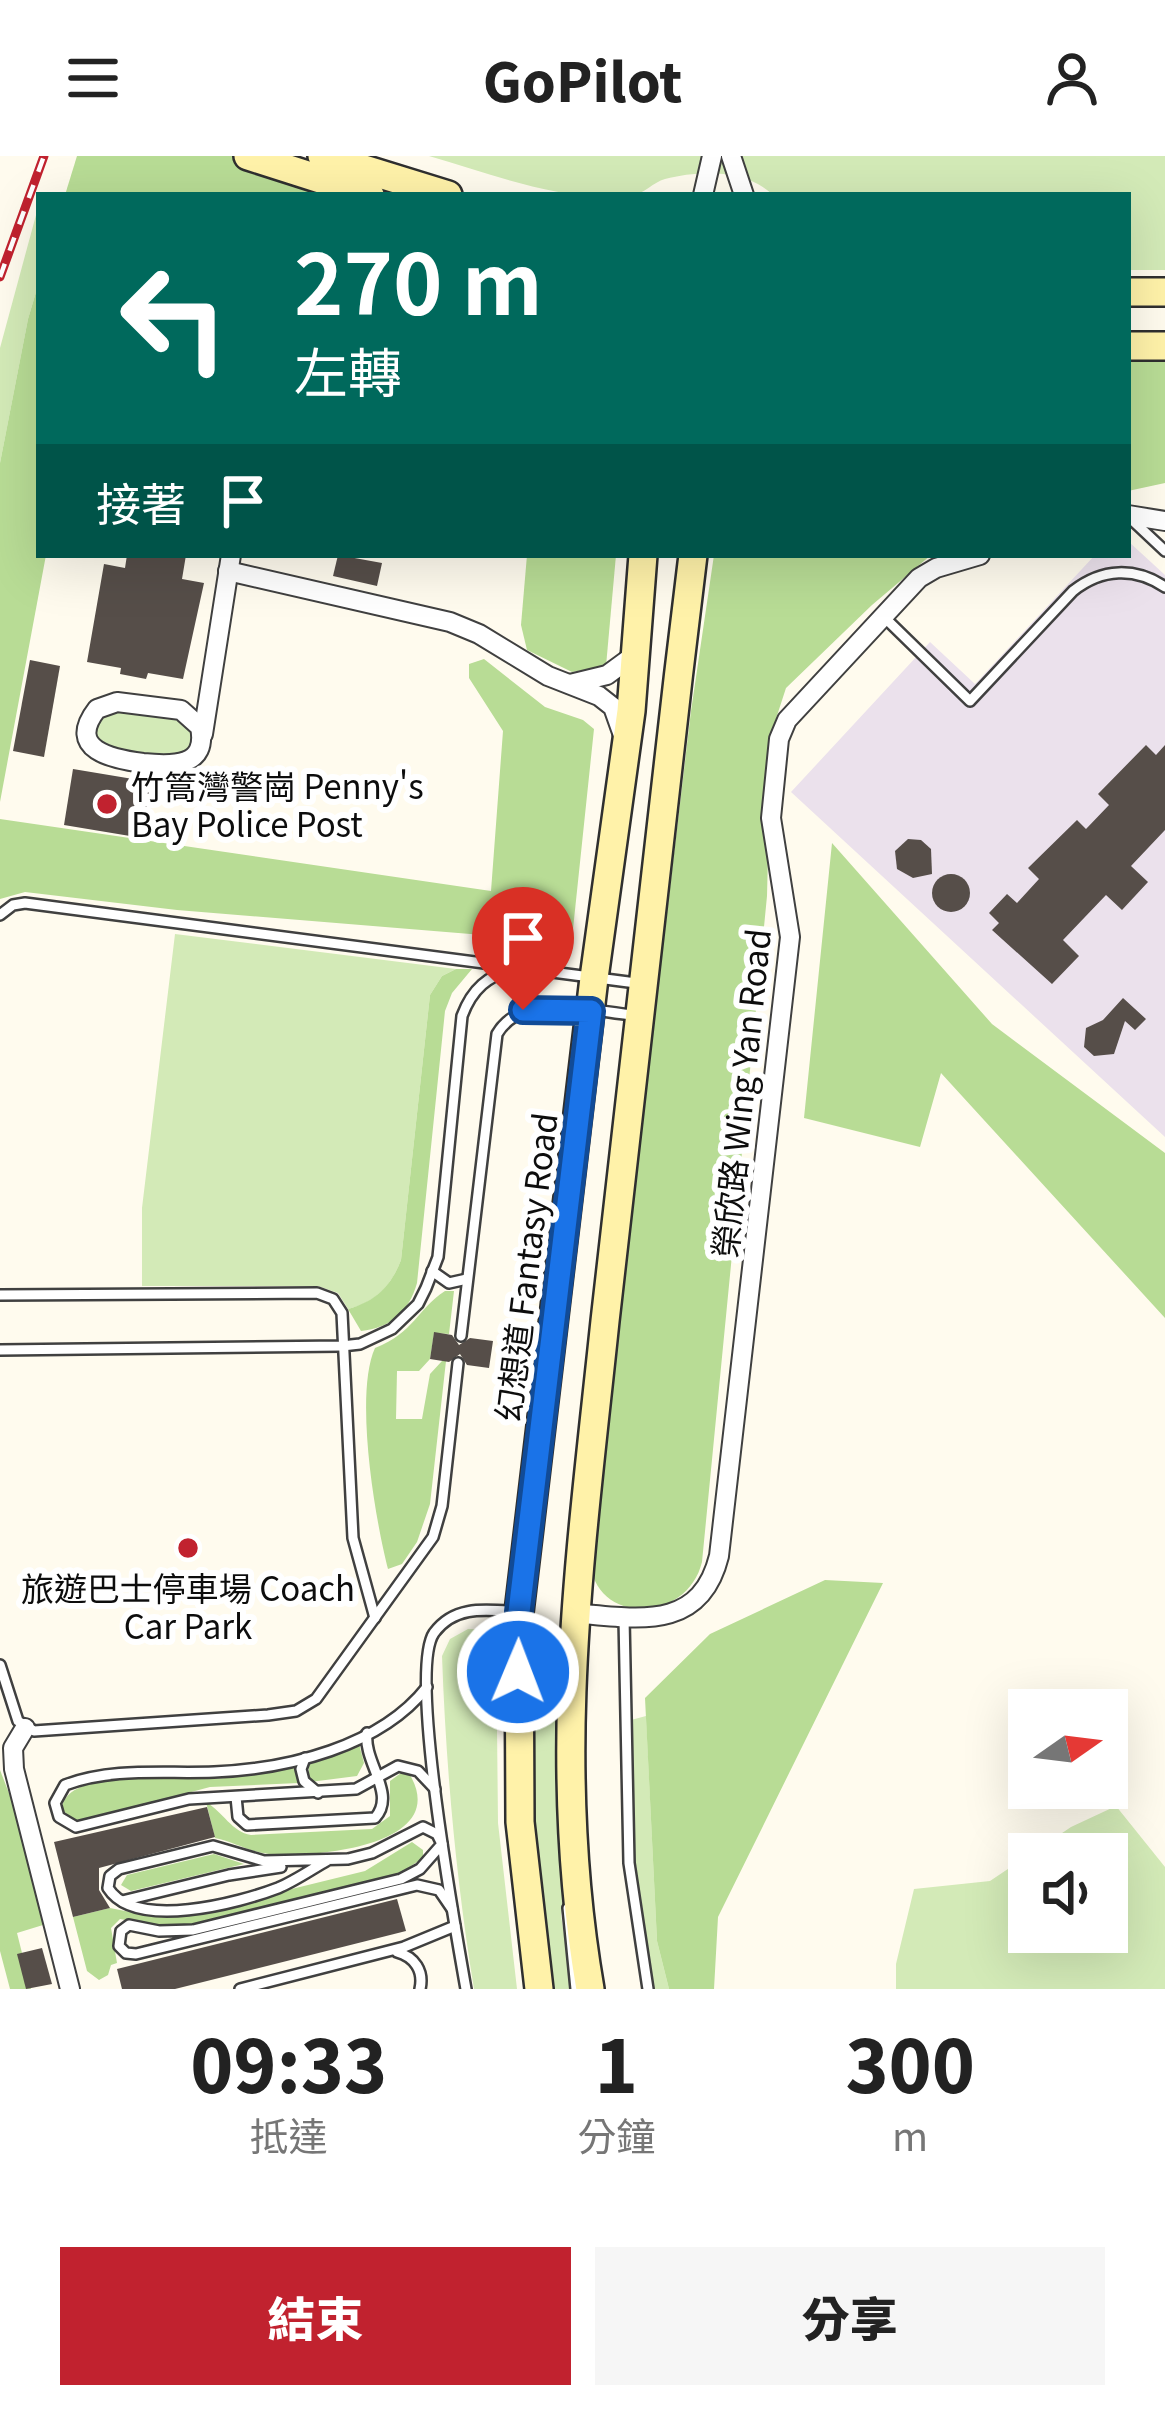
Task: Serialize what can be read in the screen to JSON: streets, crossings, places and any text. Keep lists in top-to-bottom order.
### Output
{
  "streets": {
    "main road": ["幻想道 Fantasy Road"],
    "street": ["榮欣路 Wing Yan Road"]
  },
  "places": ["竹篙灣警崗 Penny's Bay Police Post", "旅遊巴士停車場 Coach Car Park"],
  "north": "right",
  "page": {
    "header": "GoPilot",
    "turn": ["270 m", "左轉"],
    "then": "接著",
    "eta": [
      "09:33",
      "抵達",
      "1",
      "分鐘",
      "300",
      "m"
    ],
    "buttons": ["結束", "分享"]
  }
}
